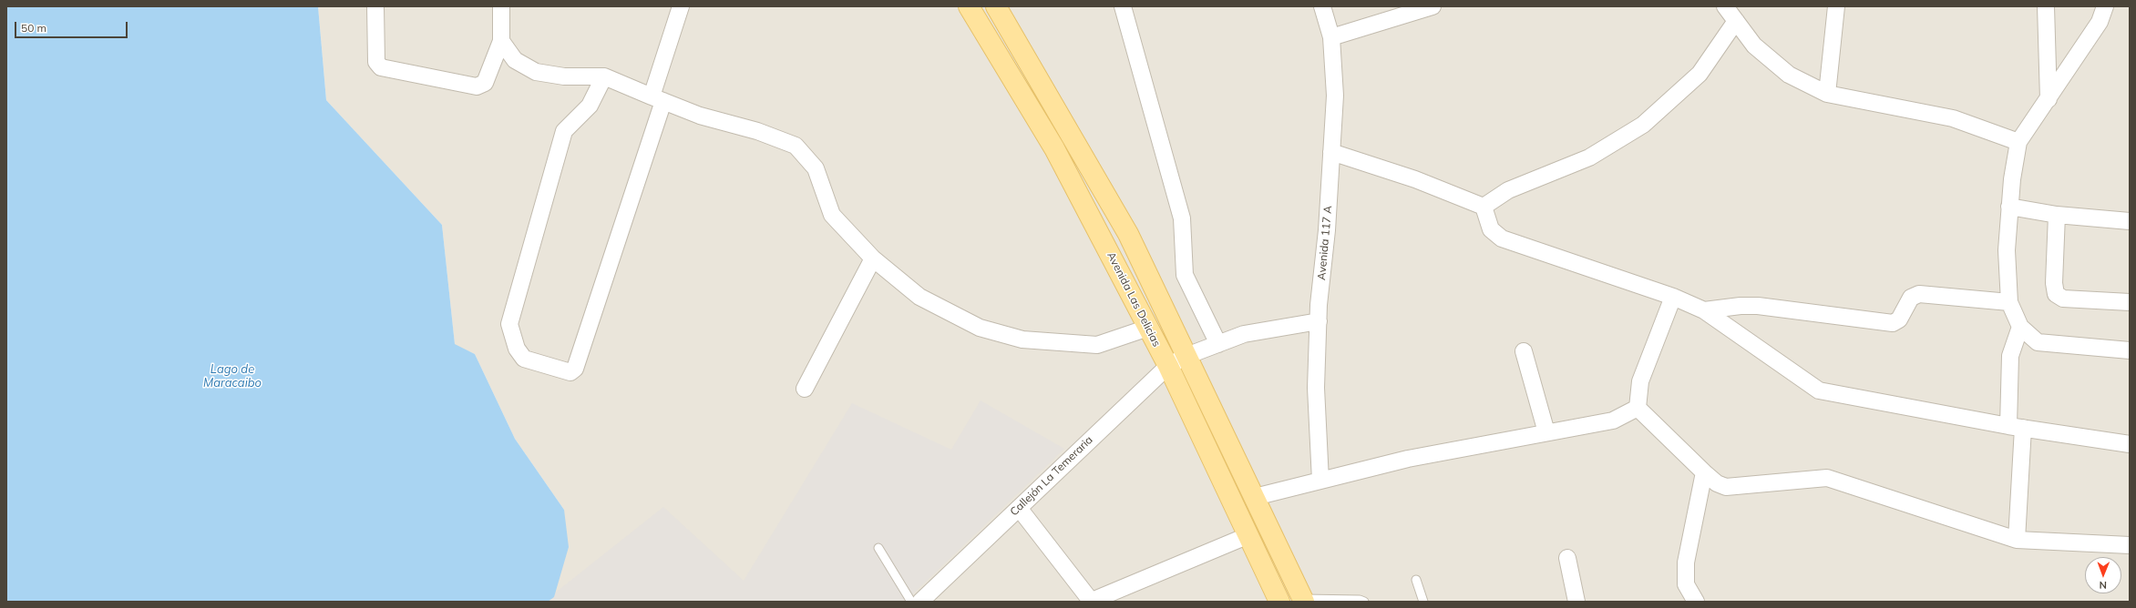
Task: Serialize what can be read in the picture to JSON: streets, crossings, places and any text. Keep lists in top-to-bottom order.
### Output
{
  "streets": {
    "main road": ["Avenida Las Delicias"],
    "street": ["Avenida 117 A", "Callejón La Temeraria"]
  },
  "crossings": [
    ["Avenida 117 A", "Callejón La Temeraria"],
    ["Avenida Las Delicias", "Callejón La Temeraria"]
  ],
  "water": ["Lago de Maracaibo"],
  "scale_bar": "50 m",
  "north": "bottom"
}
